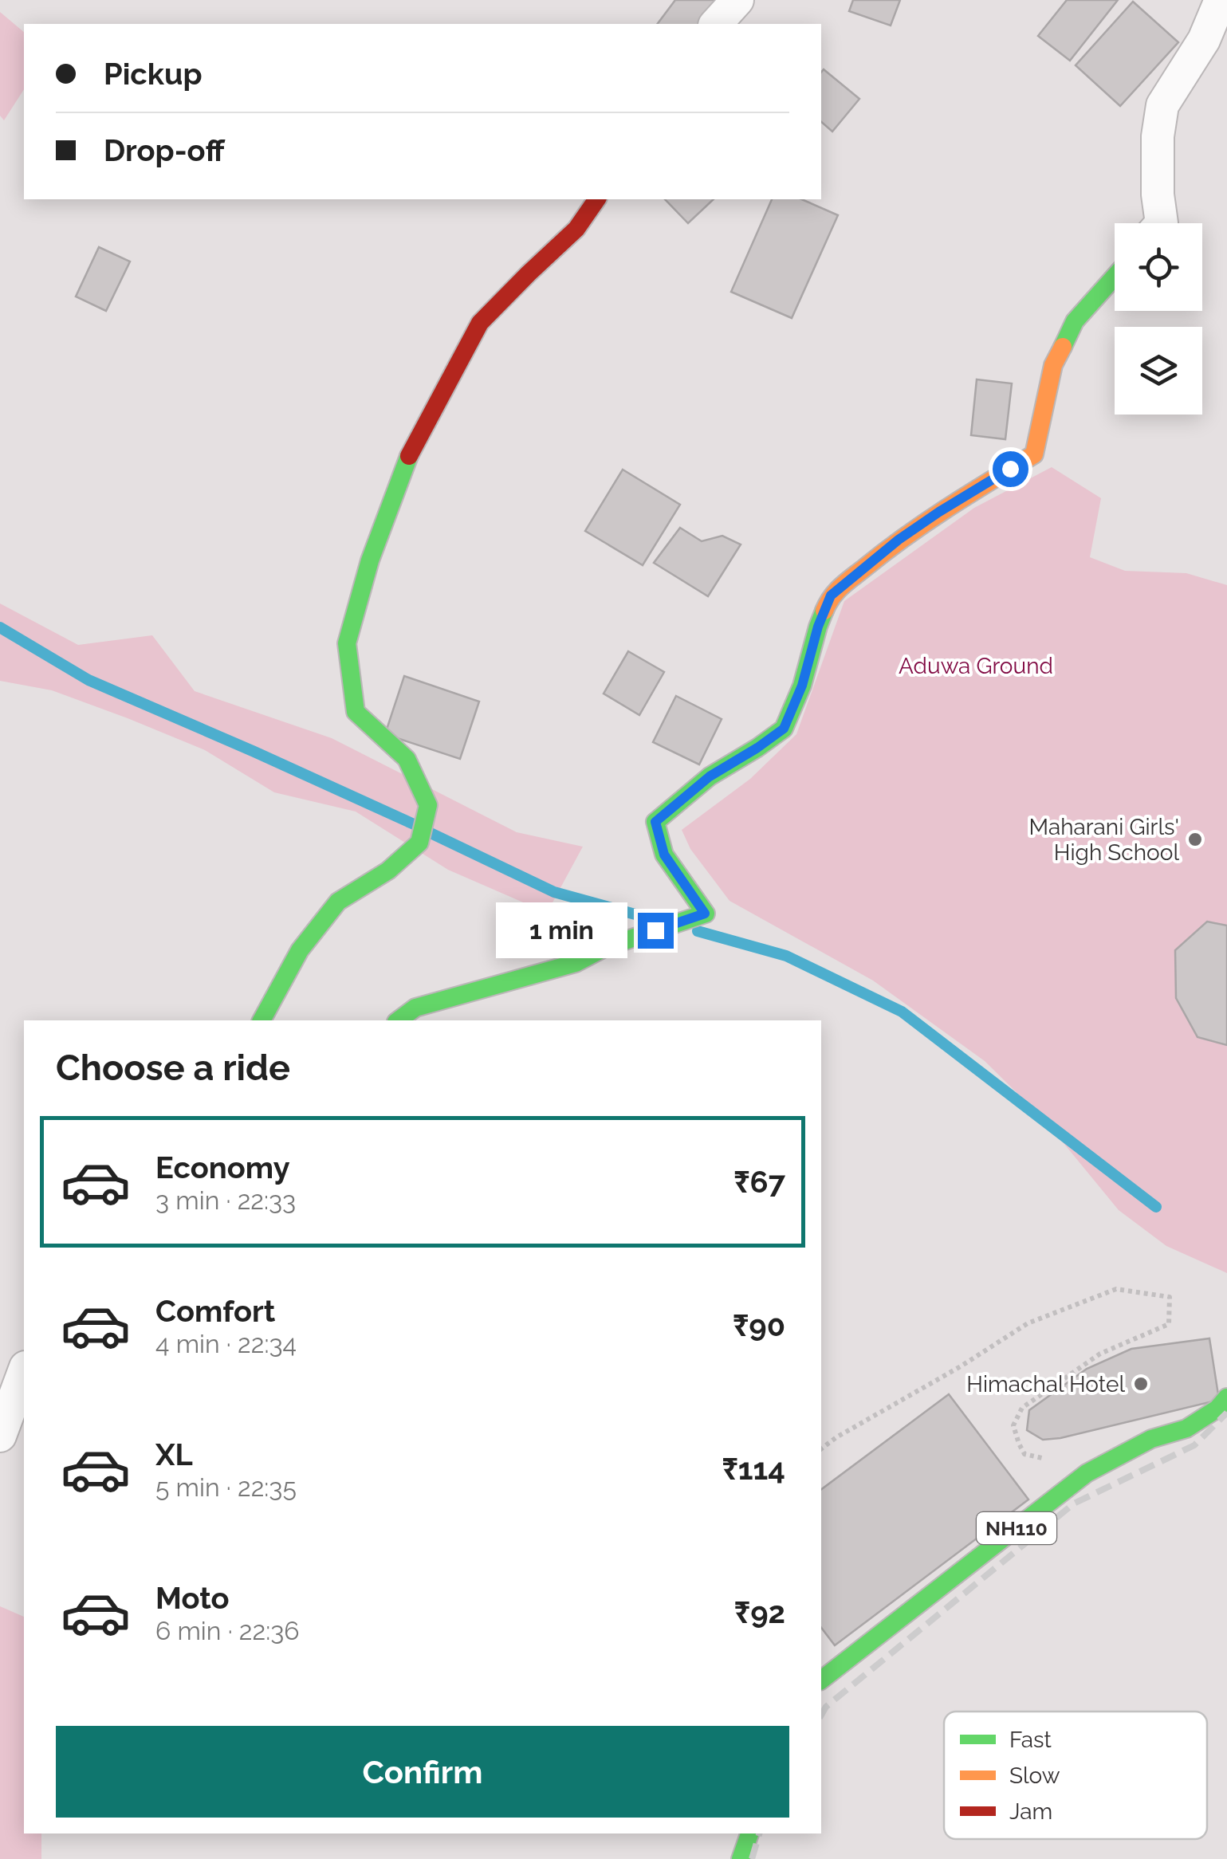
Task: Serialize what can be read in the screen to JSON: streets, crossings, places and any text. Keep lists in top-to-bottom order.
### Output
{
  "streets": {
    "main road": ["NH110"]
  },
  "parks": ["Aduwa Ground"],
  "places": ["Maharani Girls' High School", "Himachal Hotel"],
  "legend": ["Fast", "Slow", "Jam"],
  "page": {
    "banner": ["Pickup", "Drop-off"],
    "bubble": "1 min",
    "heading": "Choose a ride",
    "list": [
      {
        "name": "Economy",
        "note": "3 min · 22:33",
        "value": "₹67"
      },
      {
        "name": "Comfort",
        "note": "4 min · 22:34",
        "value": "₹90"
      },
      {
        "name": "XL",
        "note": "5 min · 22:35",
        "value": "₹114"
      },
      {
        "name": "Moto",
        "note": "6 min · 22:36",
        "value": "₹92"
      }
    ],
    "buttons": "Confirm"
  }
}
